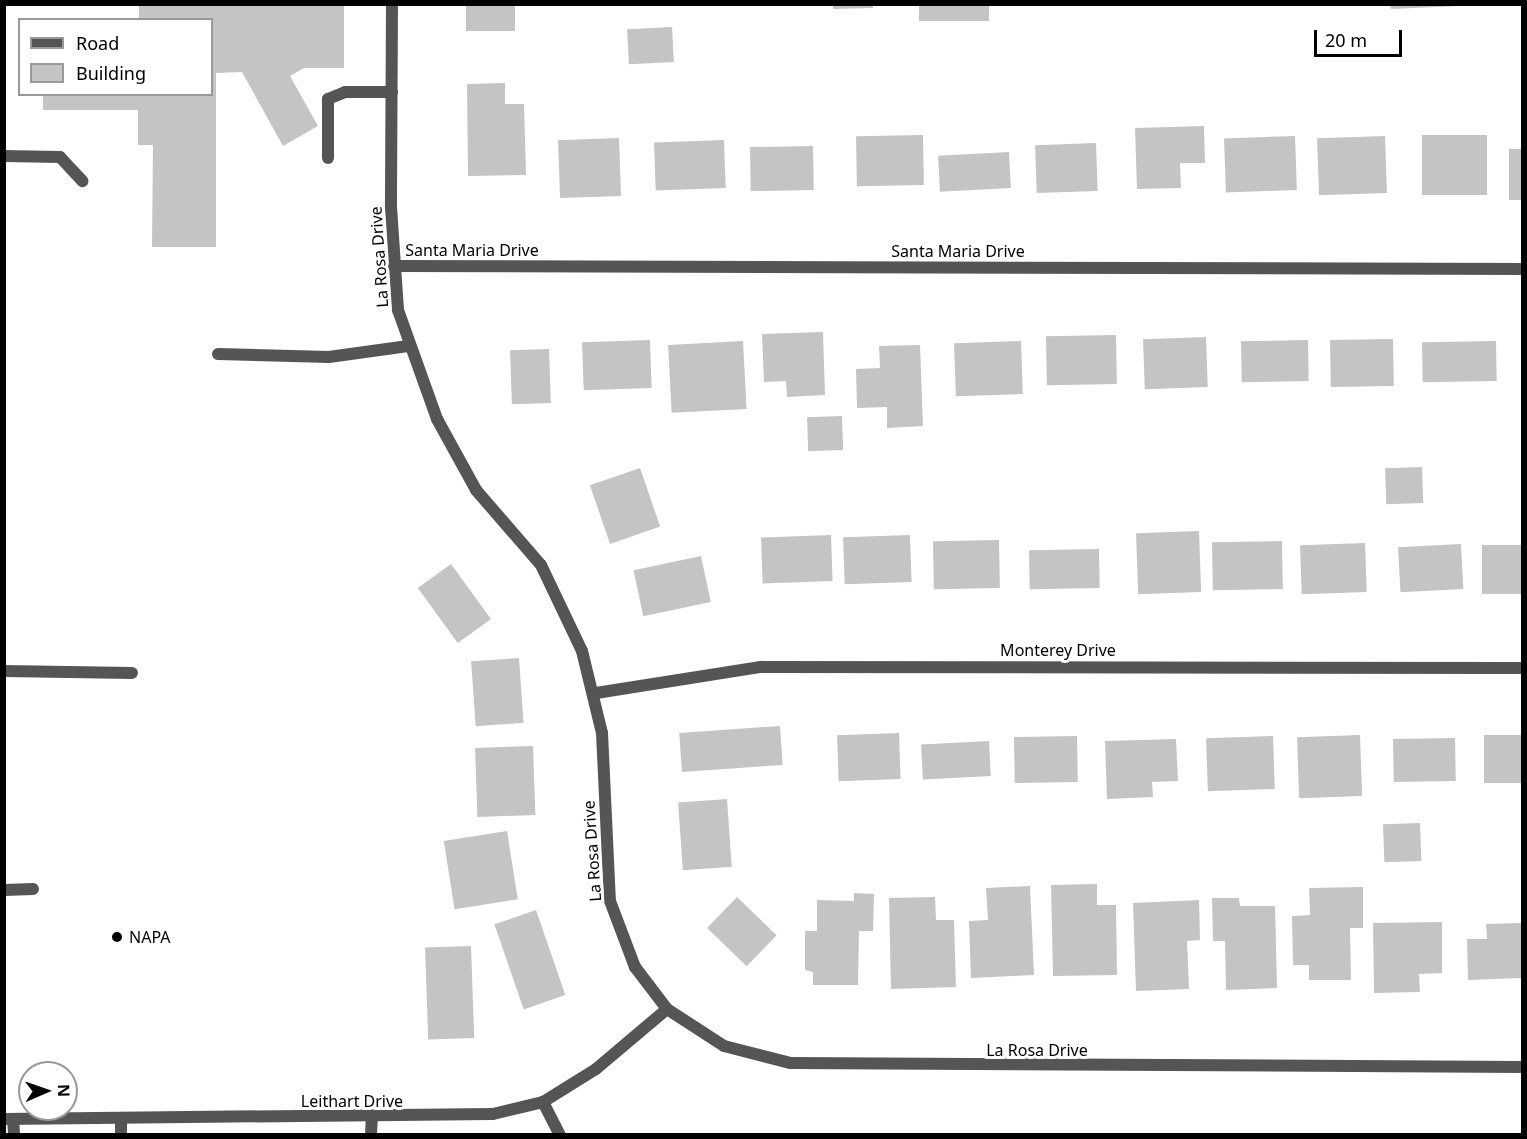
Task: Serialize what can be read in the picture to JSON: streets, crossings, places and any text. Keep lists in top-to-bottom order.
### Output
{
  "streets": {
    "street": [
      "Santa Maria Drive",
      "La Rosa Drive",
      "Monterey Drive",
      "Leithart Drive"
    ]
  },
  "crossings": [
    ["Santa Maria Drive", "La Rosa Drive"],
    ["La Rosa Drive", "Monterey Drive"],
    ["La Rosa Drive", "Leithart Drive"]
  ],
  "places": ["NAPA"],
  "legend": ["Road", "Building"],
  "scale_bar": "20 m",
  "north": "right"
}
